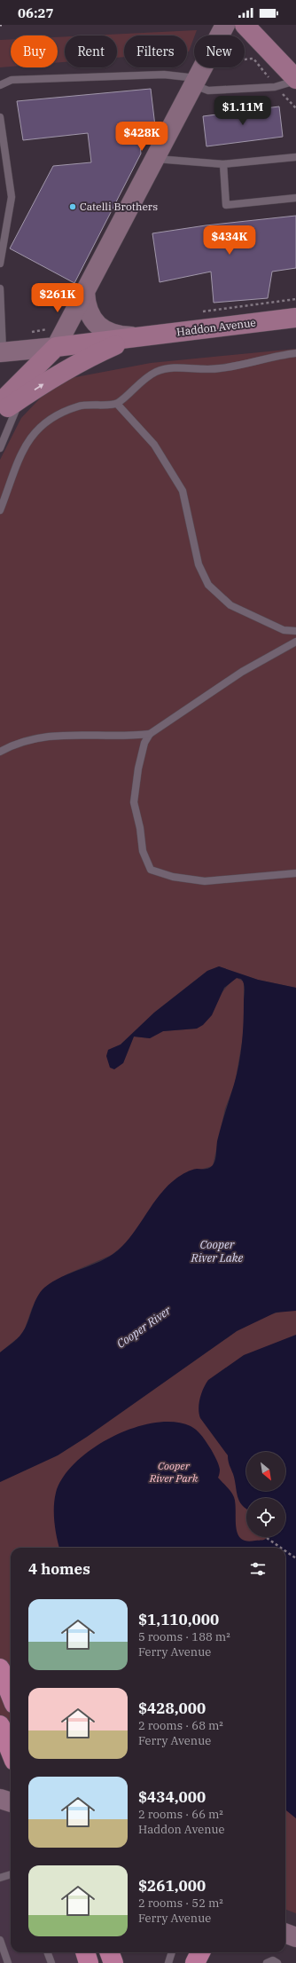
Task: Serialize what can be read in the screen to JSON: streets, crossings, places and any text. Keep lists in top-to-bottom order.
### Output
{
  "streets": {
    "main road": ["Haddon Avenue"]
  },
  "water": ["Cooper River Lake", "Cooper River"],
  "parks": ["Cooper River Park"],
  "places": ["Catelli Brothers"],
  "north": "bottom right",
  "page": {
    "status": "06:27",
    "chip": [
      "Buy",
      "Rent",
      "Filters",
      "New"
    ],
    "price": [
      "$1.11M",
      "$428K",
      "$434K",
      "$261K"
    ],
    "heading": "4 homes",
    "list": [
      {
        "name": "$1,110,000",
        "note": "5 rooms · 188 m² · Ferry Avenue"
      },
      {
        "name": "$428,000",
        "note": "2 rooms · 68 m² · Ferry Avenue"
      },
      {
        "name": "$434,000",
        "note": "2 rooms · 66 m² · Haddon Avenue"
      },
      {
        "name": "$261,000",
        "note": "2 rooms · 52 m² · Ferry Avenue"
      }
    ]
  }
}
